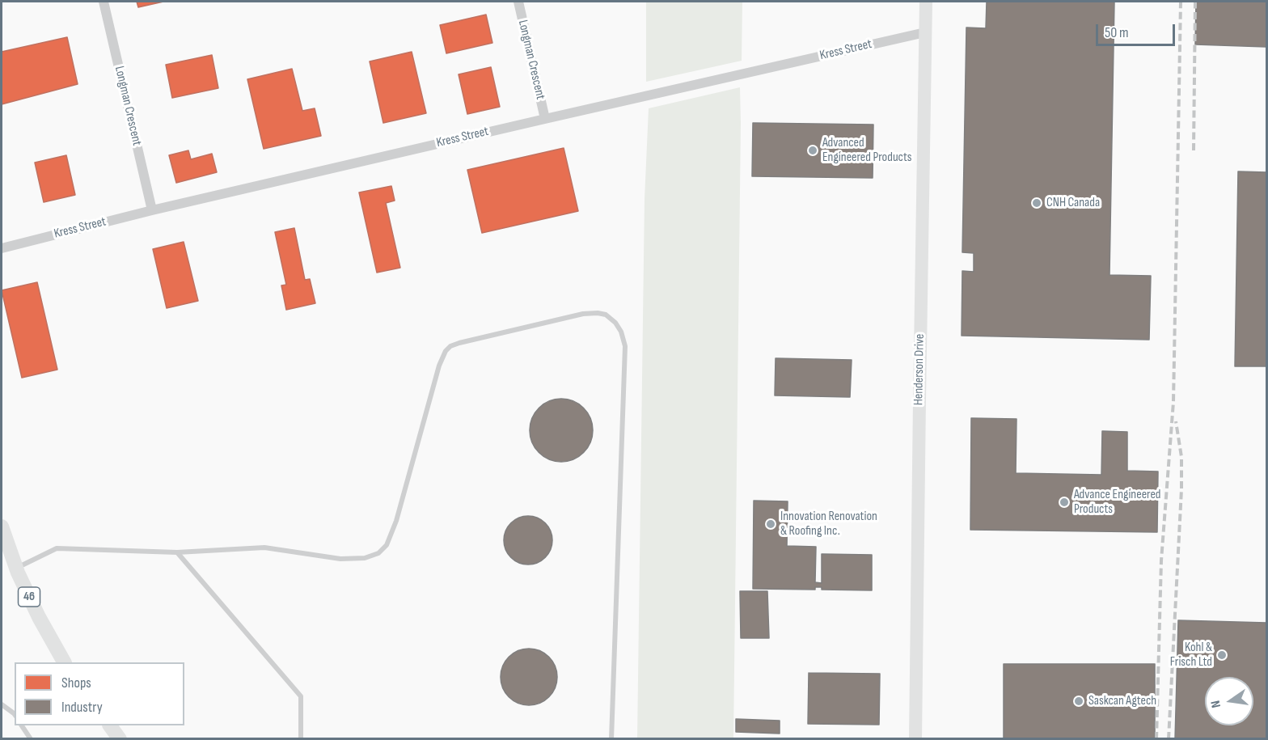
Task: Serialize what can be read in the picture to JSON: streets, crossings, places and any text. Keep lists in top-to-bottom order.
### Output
{
  "streets": {
    "main road": ["46"],
    "street": ["Kress Street", "Longman Crescent", "Henderson Drive"]
  },
  "crossings": [
    ["Kress Street", "Longman Crescent"],
    ["Kress Street", "Henderson Drive"]
  ],
  "places": [
    "Advanced Engineered Products",
    "CNH Canada",
    "Advance Engineered Products",
    "Innovation Renovation & Roofing Inc.",
    "Kohl & Frisch Ltd",
    "Saskcan Agtech"
  ],
  "legend": ["Shops", "Industry"],
  "scale_bar": "50 m",
  "north": "left"
}
